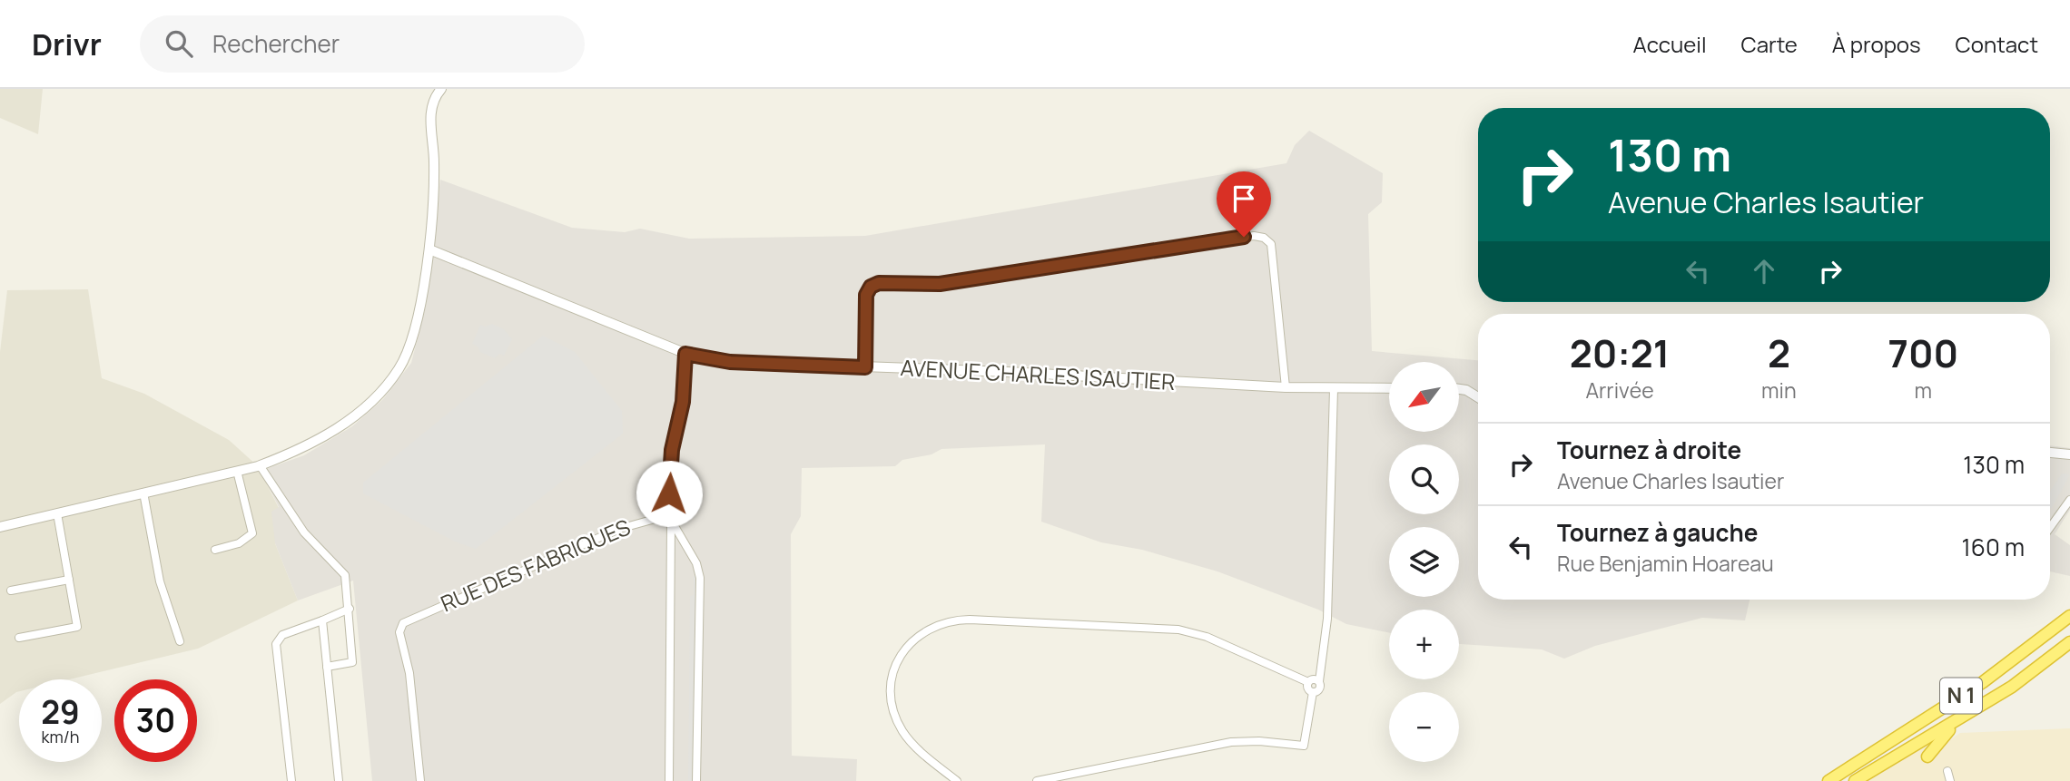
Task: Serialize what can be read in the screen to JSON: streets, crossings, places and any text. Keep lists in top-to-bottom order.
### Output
{
  "streets": {
    "highway": ["N 1"],
    "street": ["AVENUE CHARLES ISAUTIER", "RUE DES FABRIQUES"]
  },
  "north": "bottom left",
  "page": {
    "header": "Drivr",
    "search": "Rechercher",
    "nav": [
      "Accueil",
      "Carte",
      "À propos",
      "Contact"
    ],
    "turn": ["130 m", "Avenue Charles Isautier"],
    "eta": [
      "20:21",
      "Arrivée",
      "2",
      "min",
      "700",
      "m"
    ],
    "map_buttons": ["+", "−"],
    "list": [
      {
        "name": "Tournez à droite",
        "note": "Avenue Charles Isautier",
        "value": "130 m"
      },
      {
        "name": "Tournez à gauche",
        "note": "Rue Benjamin Hoareau",
        "value": "160 m"
      }
    ],
    "speed": "29 km/h",
    "limit": "30"
  }
}
